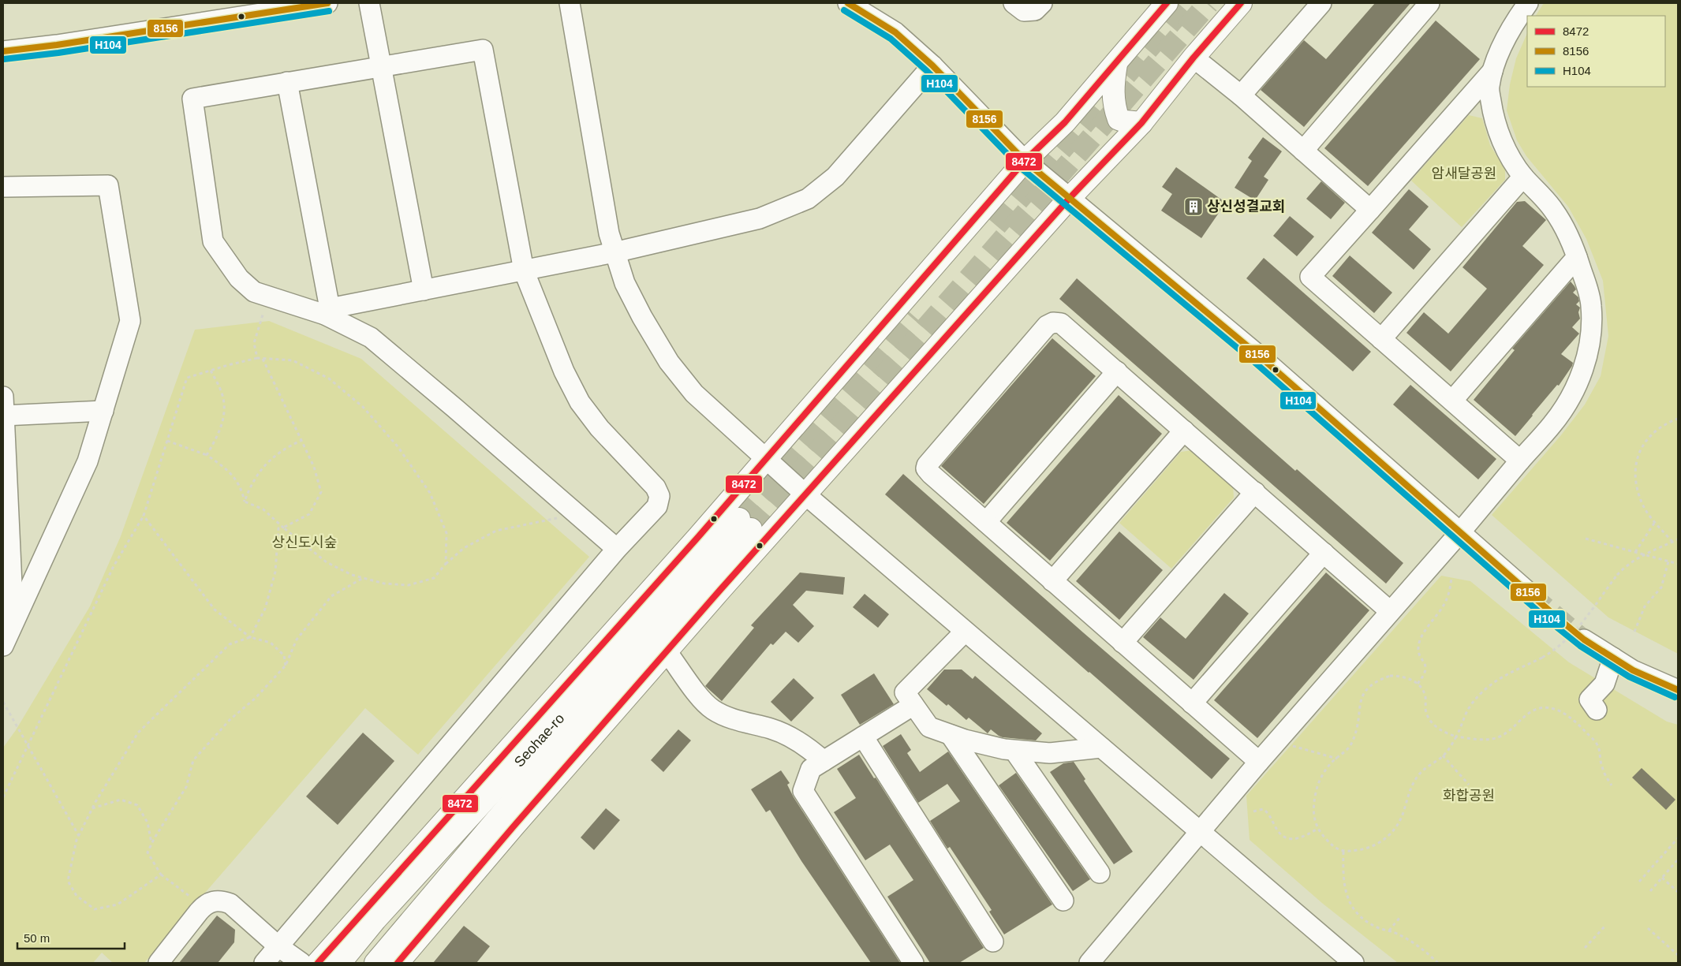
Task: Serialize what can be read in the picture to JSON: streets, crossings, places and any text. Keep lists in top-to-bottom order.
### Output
{
  "streets": {
    "main road": ["Seohae-ro"]
  },
  "parks": ["암새달공원", "상신도시숲", "화합공원"],
  "places": {
    "building": ["상신성결교회"]
  },
  "lines": ["transit line 8472", "transit line 8156", "transit line H104"],
  "legend": ["8472", "8156", "H104"],
  "scale_bar": "50 m"
}
